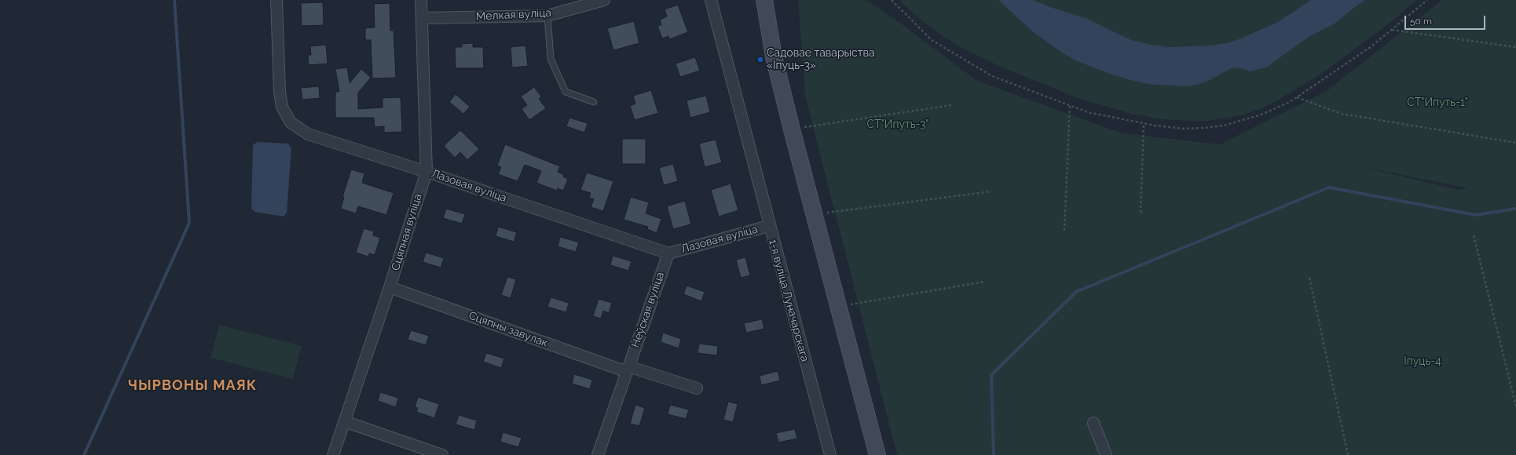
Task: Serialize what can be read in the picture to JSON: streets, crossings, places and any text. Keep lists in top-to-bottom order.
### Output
{
  "streets": {
    "street": [
      "Мелкая вуліца",
      "Лазовая вуліца",
      "Сцяпная вуліца",
      "1-я вуліца Луначарскага",
      "Неўская вуліца",
      "Сцяпны завулак"
    ]
  },
  "crossings": [
    ["Мелкая вуліца", "Сцяпная вуліца"],
    ["Лазовая вуліца", "Сцяпная вуліца"],
    ["Лазовая вуліца", "1-я вуліца Луначарскага"],
    ["Лазовая вуліца", "Неўская вуліца"],
    ["Сцяпная вуліца", "Сцяпны завулак"],
    ["Неўская вуліца", "Сцяпны завулак"]
  ],
  "districts": ["ЧЫРВОНЫ МАЯК"],
  "parks": ["СТ\"Ипуть-1\"", "СТ\"Ипуть-3\"", "Іпуць-4"],
  "places": ["Садовае таварыства «Іпуць-3»"],
  "scale_bar": "50 m"
}
